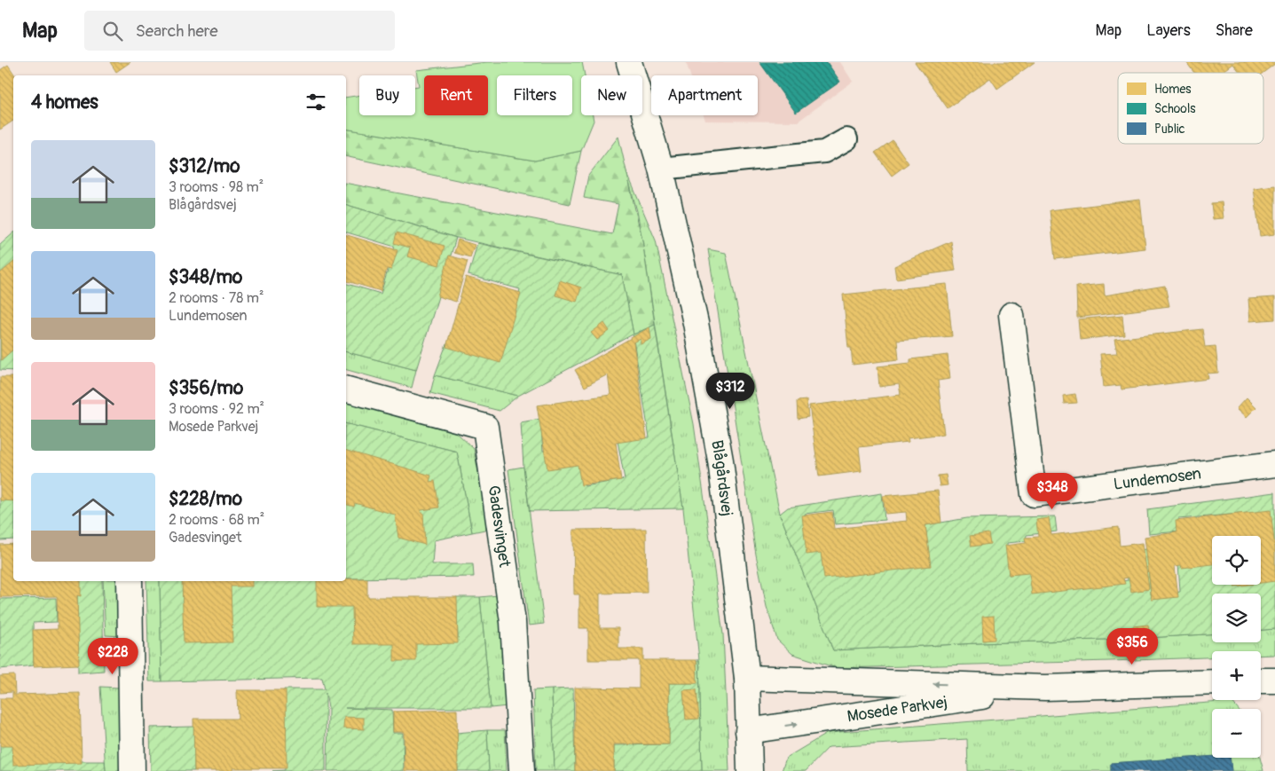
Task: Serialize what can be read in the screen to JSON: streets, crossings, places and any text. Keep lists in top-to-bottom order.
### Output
{
  "streets": {
    "street": [
      "Blågårdsvej",
      "Lundemosen",
      "Gadesvinget",
      "Mosede Parkvej"
    ]
  },
  "crossings": [
    ["Blågårdsvej", "Mosede Parkvej"]
  ],
  "legend": ["Homes", "Schools", "Public"],
  "page": {
    "header": "Map",
    "search": "Search here",
    "nav": ["Map", "Layers", "Share"],
    "chip": [
      "Buy",
      "Rent",
      "Filters",
      "New",
      "Apartment"
    ],
    "heading": "4 homes",
    "list": [
      {
        "name": "$312/mo",
        "note": "3 rooms · 98 m² · Blågårdsvej"
      },
      {
        "name": "$348/mo",
        "note": "2 rooms · 78 m² · Lundemosen"
      },
      {
        "name": "$356/mo",
        "note": "3 rooms · 92 m² · Mosede Parkvej"
      },
      {
        "name": "$228/mo",
        "note": "2 rooms · 68 m² · Gadesvinget"
      }
    ],
    "price": [
      "$312",
      "$348",
      "$356",
      "$228"
    ],
    "map_buttons": ["+", "−"]
  }
}
